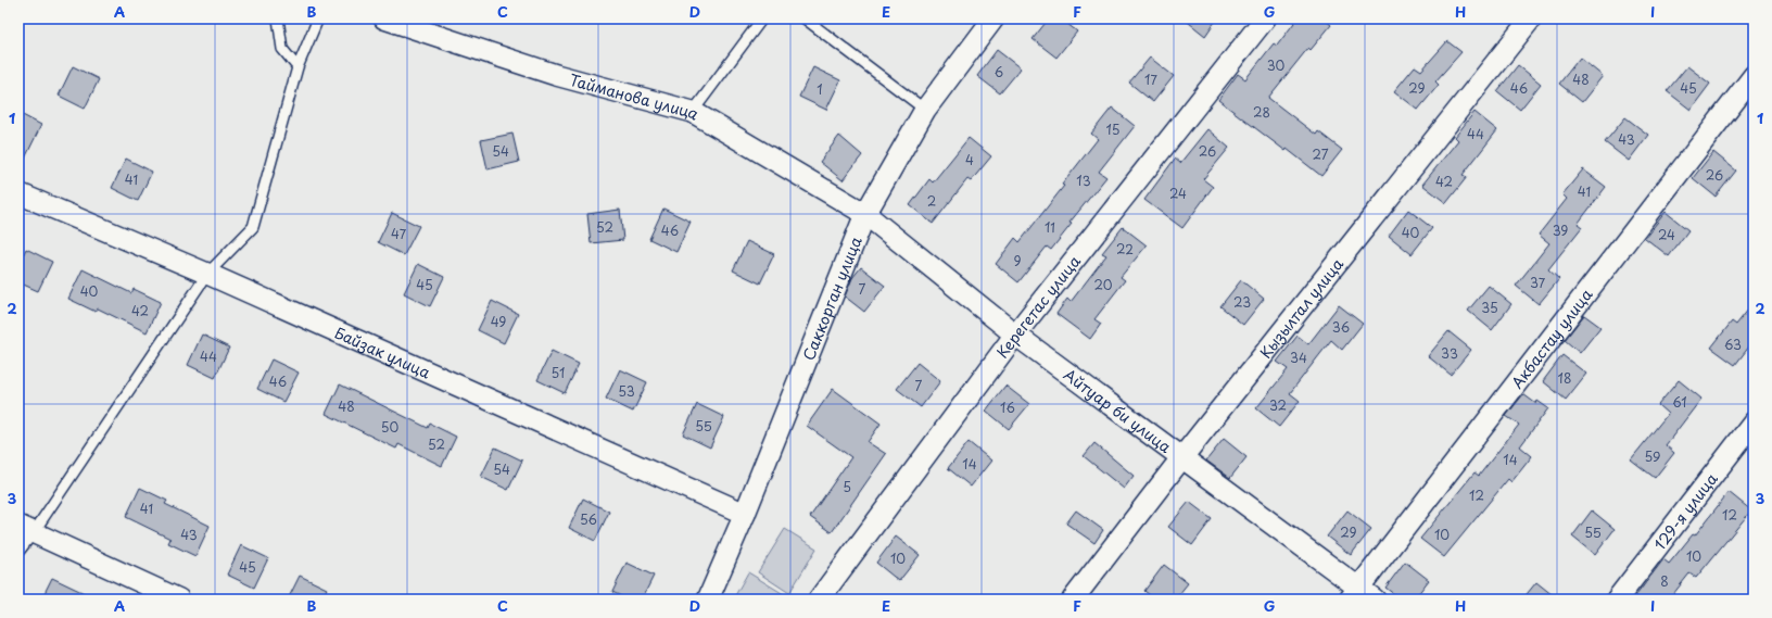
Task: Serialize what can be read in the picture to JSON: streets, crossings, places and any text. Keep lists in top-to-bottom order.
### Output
{
  "streets": {
    "street": [
      "Тайманова улица",
      "Саккорган улица",
      "Керегетас улица",
      "Кызылтал улица",
      "Акбастау улица",
      "Байзак улица",
      "Айтуар би улица",
      "129-я улица"
    ]
  },
  "crossings": [
    ["Тайманова улица", "Саккорган улица"],
    ["Тайманова улица", "Айтуар би улица"],
    ["Саккорган улица", "Байзак улица"],
    ["Саккорган улица", "Айтуар би улица"],
    ["Керегетас улица", "Айтуар би улица"],
    ["Кызылтал улица", "Айтуар би улица"],
    ["Акбастау улица", "Айтуар би улица"]
  ],
  "house_numbers": [
    "30",
    "6",
    "17",
    "48",
    "29",
    "46",
    "45",
    "1",
    "28",
    "15",
    "44",
    "43",
    "54",
    "26",
    "27",
    "4",
    "26",
    "41",
    "13",
    "42",
    "41",
    "24",
    "2",
    "52",
    "11",
    "46",
    "39",
    "40",
    "47",
    "24",
    "22",
    "9",
    "37",
    "45",
    "20",
    "7",
    "40",
    "23",
    "35",
    "42",
    "49",
    "36",
    "63",
    "33",
    "44",
    "34",
    "51",
    "18",
    "46",
    "7",
    "53",
    "61",
    "32",
    "48",
    "16",
    "55",
    "50",
    "52",
    "59",
    "14",
    "14",
    "54",
    "5",
    "12",
    "41",
    "12",
    "56",
    "29",
    "55",
    "43",
    "10",
    "10",
    "10",
    "45",
    "8"
  ],
  "grid": {
    "columns": [
      "A",
      "B",
      "C",
      "D",
      "E",
      "F",
      "G",
      "H",
      "I"
    ],
    "rows": ["1", "2", "3"]
  }
}
